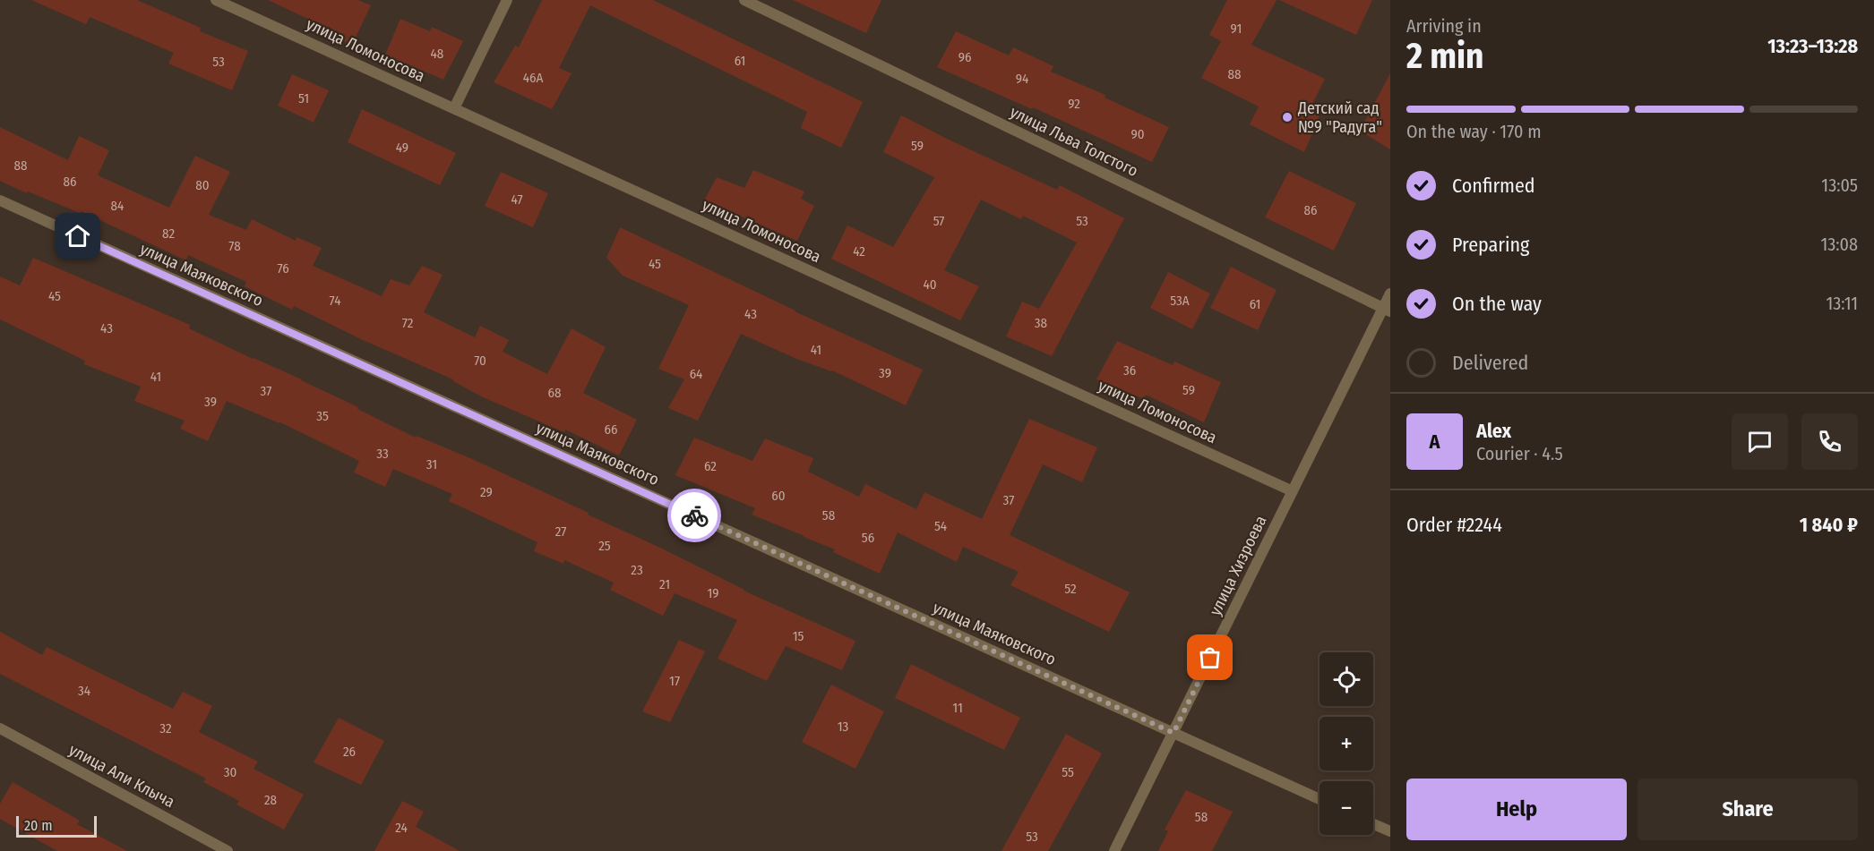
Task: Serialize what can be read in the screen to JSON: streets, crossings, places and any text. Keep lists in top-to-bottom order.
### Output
{
  "streets": {
    "street": [
      "улица Ломоносова",
      "улица Льва Толстого",
      "улица Маяковского",
      "улица Хизроева",
      "улица Али Клыча"
    ]
  },
  "crossings": [
    ["улица Ломоносова", "улица Хизроева"],
    ["улица Льва Толстого", "улица Хизроева"],
    ["улица Маяковского", "улица Хизроева"]
  ],
  "places": ["Детский сад №9 \"Радуга\""],
  "house_numbers": [
    "91",
    "48",
    "96",
    "61",
    "53",
    "88",
    "46А",
    "94",
    "51",
    "92",
    "90",
    "59",
    "49",
    "88",
    "86",
    "80",
    "47",
    "84",
    "86",
    "57",
    "53",
    "82",
    "78",
    "42",
    "45",
    "76",
    "40",
    "45",
    "74",
    "53А",
    "61",
    "43",
    "72",
    "38",
    "43",
    "41",
    "70",
    "36",
    "39",
    "64",
    "41",
    "59",
    "37",
    "68",
    "39",
    "35",
    "66",
    "33",
    "31",
    "62",
    "29",
    "60",
    "37",
    "58",
    "54",
    "27",
    "56",
    "25",
    "23",
    "21",
    "52",
    "19",
    "15",
    "17",
    "34",
    "11",
    "13",
    "32",
    "26",
    "30",
    "55",
    "28",
    "58",
    "24",
    "53"
  ],
  "scale_bar": "20 m",
  "page": {
    "heading": ["2 min", "Arriving in", "13:23–13:28"],
    "panel": [
      "Alex",
      "Courier · 4.5",
      "Order #2244",
      "1 840 ₽"
    ],
    "bar": "On the way · 170 m",
    "list": [
      ["Confirmed", "13:05"],
      ["Preparing", "13:08"],
      ["On the way", "13:11"],
      "Delivered"
    ],
    "round": "A",
    "map_buttons": ["+", "−"],
    "buttons": ["Help", "Share"],
    "scale": "20 m"
  }
}
